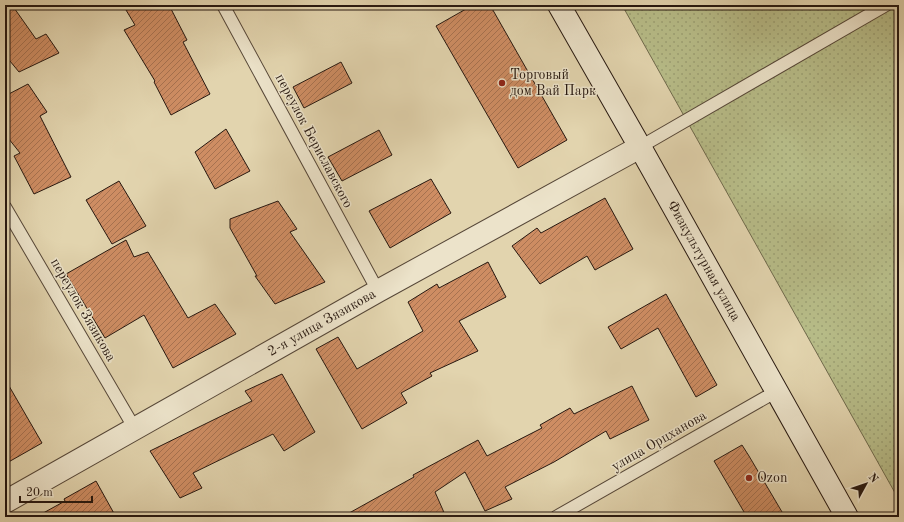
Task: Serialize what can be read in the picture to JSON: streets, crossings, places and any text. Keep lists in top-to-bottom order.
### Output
{
  "streets": {
    "street": ["Физкультурная улица", "2-я улица Зязикова"],
    "lane": ["переулок Бериславского", "переулок Зязикова", "улица Орцханова"]
  },
  "crossings": [
    ["переулок Бериславского", "2-я улица Зязикова"],
    ["Физкультурная улица", "2-я улица Зязикова"],
    ["Физкультурная улица", "улица Орцханова"],
    ["переулок Зязикова", "2-я улица Зязикова"]
  ],
  "places": ["Торговый дом Вай Парк", "Ozon"],
  "scale_bar": "20 m",
  "north": "top right"
}
